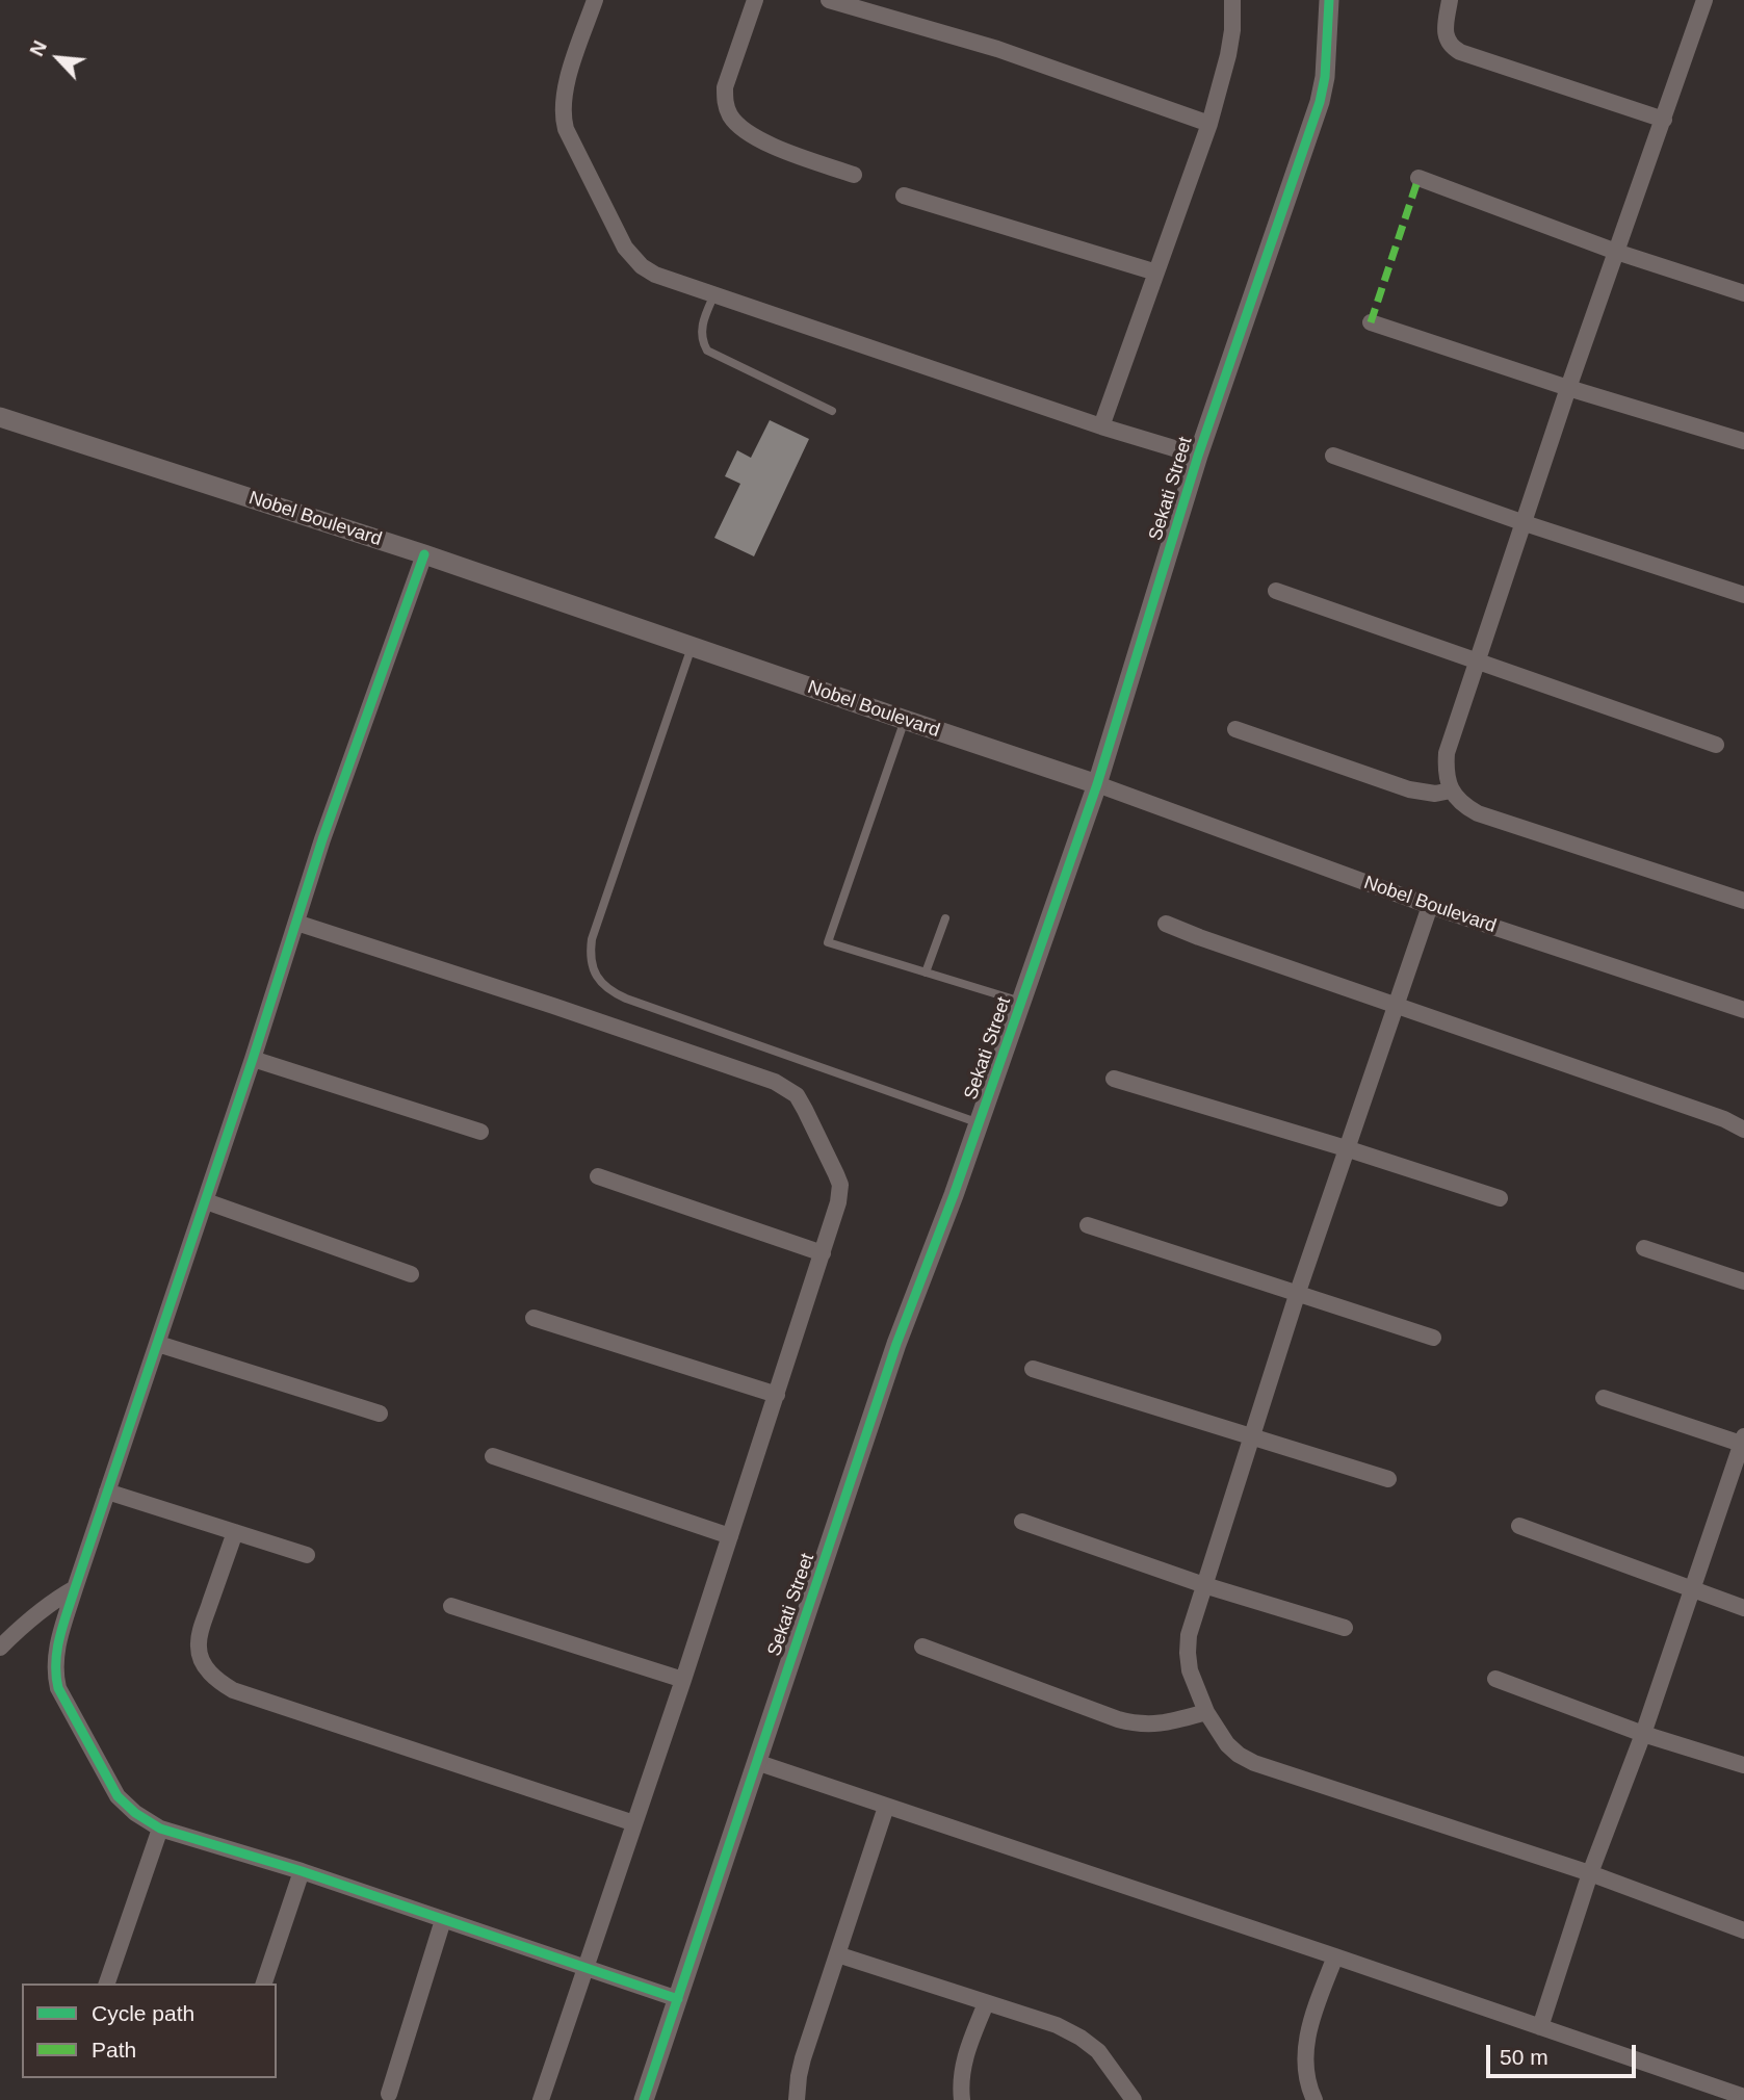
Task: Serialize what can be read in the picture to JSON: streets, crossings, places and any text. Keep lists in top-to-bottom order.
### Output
{
  "streets": {
    "street": ["Sekati Street", "Nobel Boulevard"]
  },
  "crossings": [
    ["Sekati Street", "Nobel Boulevard"]
  ],
  "legend": ["Cycle path", "Path"],
  "scale_bar": "50 m",
  "north": "top left"
}
